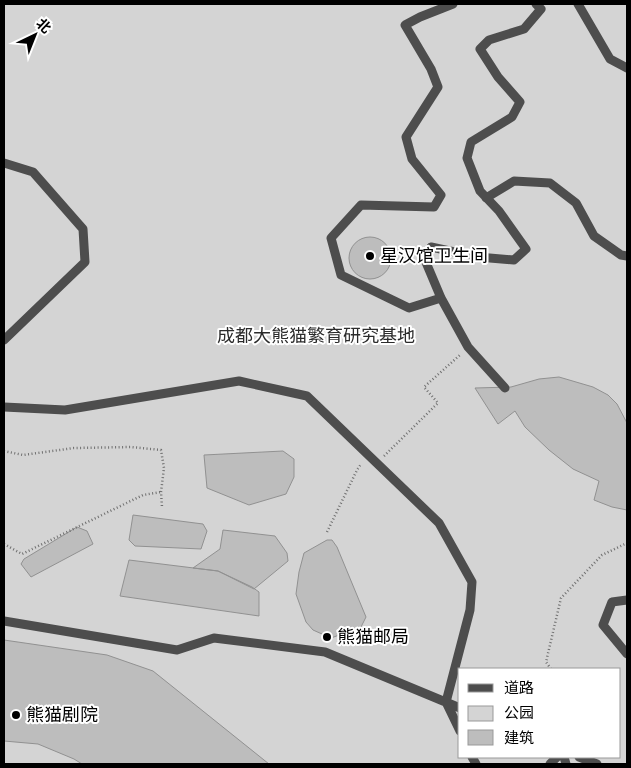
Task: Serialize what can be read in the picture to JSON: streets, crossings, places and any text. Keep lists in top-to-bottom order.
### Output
{
  "parks": ["成都大熊猫繁育研究基地"],
  "places": ["星汉馆卫生间", "熊猫邮局", "熊猫剧院"],
  "legend": ["道路", "公园", "建筑"],
  "north": "top right"
}
